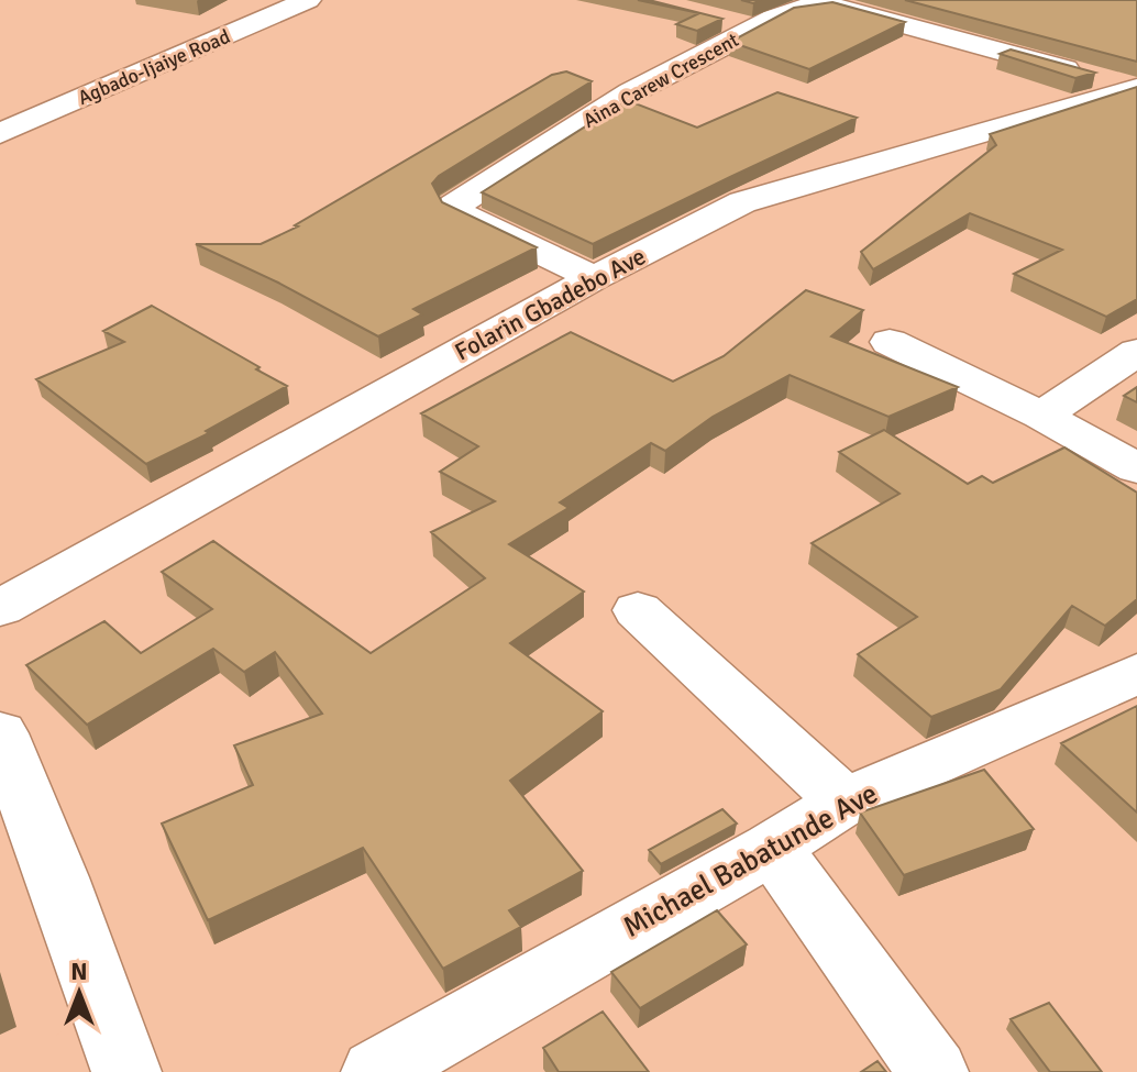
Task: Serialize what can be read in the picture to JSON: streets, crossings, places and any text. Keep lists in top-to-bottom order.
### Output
{
  "streets": {
    "street": [
      "Agbado-Ijaiye Road",
      "Aina Carew Crescent",
      "Folarin Gbadebo Ave",
      "Michael Babatunde Ave"
    ]
  },
  "crossings": [
    ["Aina Carew Crescent", "Folarin Gbadebo Ave"]
  ],
  "north": "top"
}
